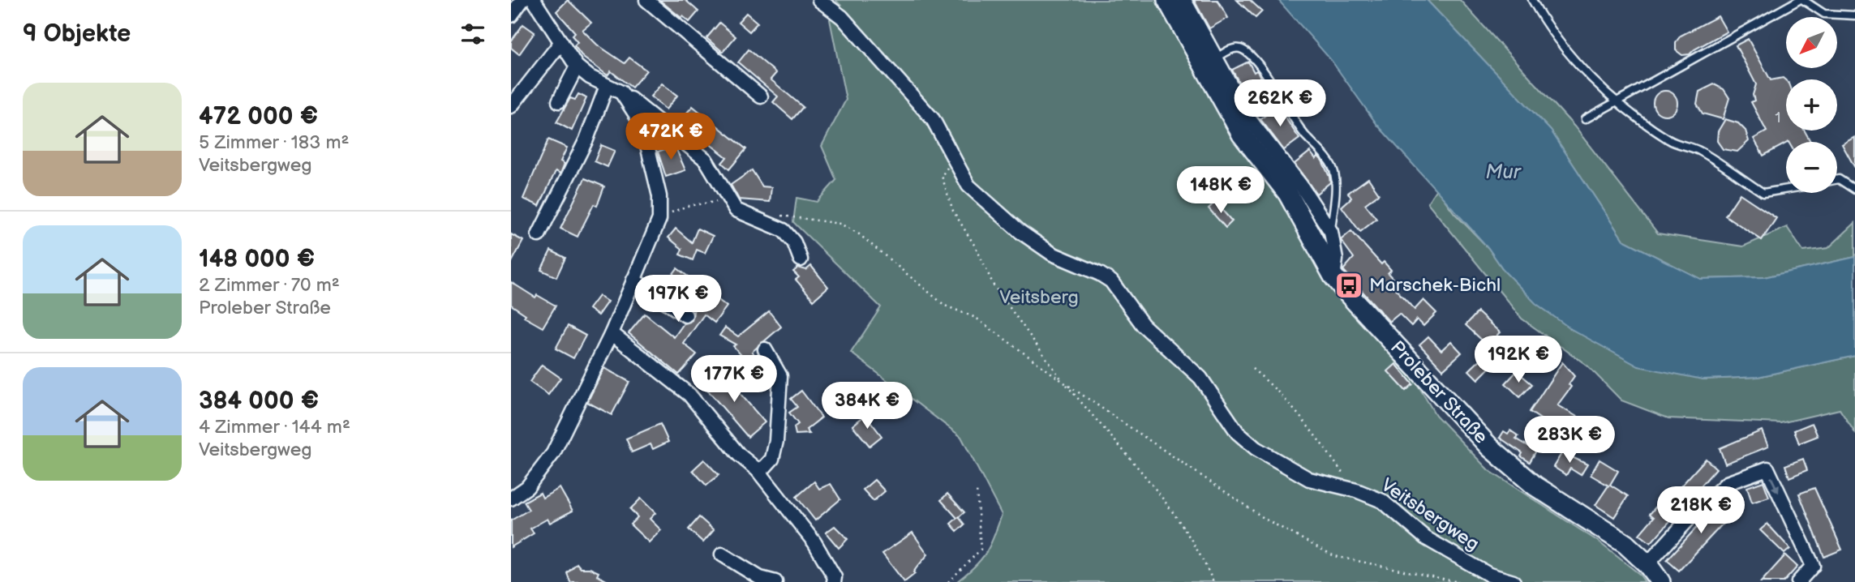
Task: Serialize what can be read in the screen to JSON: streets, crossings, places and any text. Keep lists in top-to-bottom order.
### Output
{
  "streets": {
    "main road": ["Proleber Straße"],
    "street": ["Veitsbergweg"]
  },
  "water": ["Mur"],
  "parks": ["Veitsberg"],
  "places": {
    "bus stop": ["Marschek-Bichl"]
  },
  "house_numbers": ["1"],
  "north": "bottom left",
  "page": {
    "heading": "9 Objekte",
    "map_buttons": ["+", "−"],
    "list": [
      {
        "name": "472 000 €",
        "note": "5 Zimmer · 183 m² · Veitsbergweg"
      },
      {
        "name": "148 000 €",
        "note": "2 Zimmer · 70 m² · Proleber Straße"
      },
      {
        "name": "384 000 €",
        "note": "4 Zimmer · 144 m² · Veitsbergweg"
      }
    ],
    "price": [
      "262K €",
      "472K €",
      "148K €",
      "197K €",
      "192K €",
      "177K €",
      "384K €",
      "283K €",
      "218K €"
    ]
  }
}
